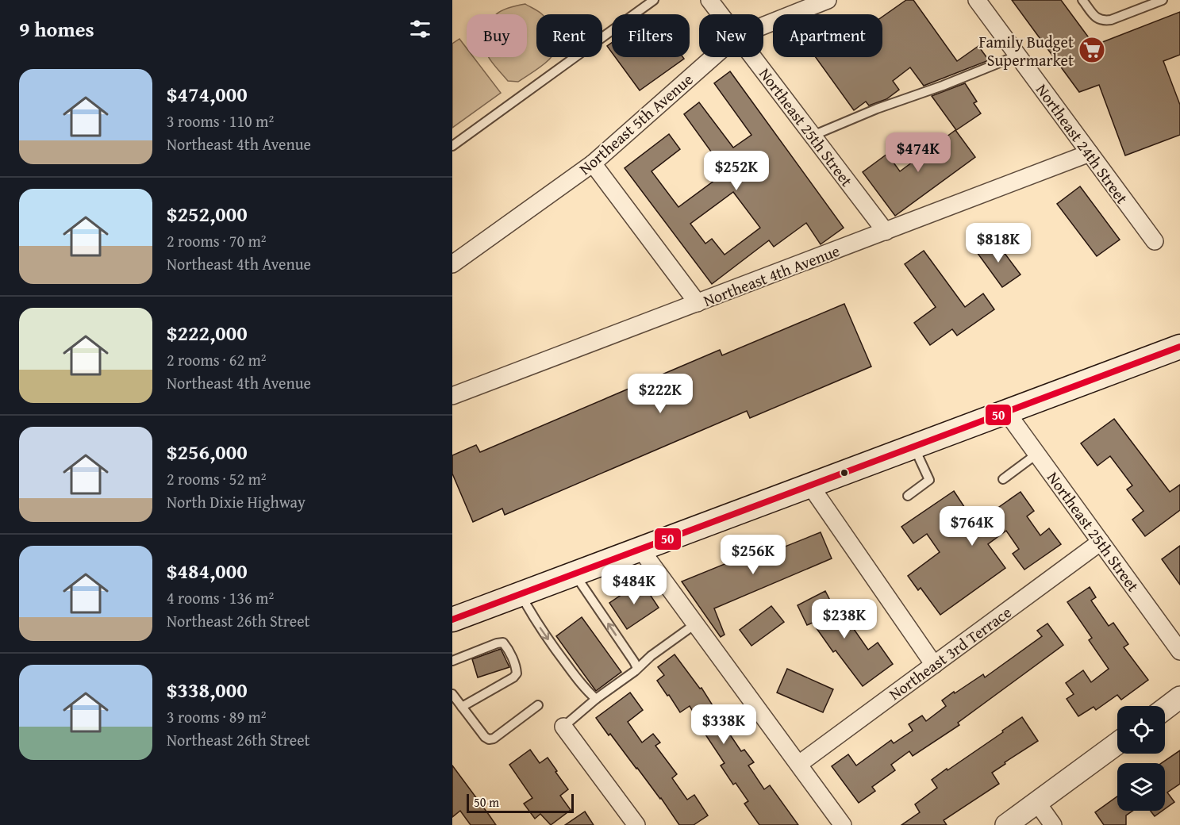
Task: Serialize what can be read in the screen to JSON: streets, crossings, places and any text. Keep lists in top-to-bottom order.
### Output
{
  "streets": {
    "street": [
      "Northeast 5th Avenue",
      "Northeast 25th Street",
      "Northeast 24th Street",
      "Northeast 4th Avenue",
      "Northeast 3rd Terrace"
    ]
  },
  "crossings": [
    ["Northeast 25th Street", "Northeast 4th Avenue"],
    ["Northeast 25th Street", "Northeast 3rd Terrace"],
    ["Northeast 24th Street", "Northeast 4th Avenue"]
  ],
  "places": {
    "supermarket": ["Family Budget Supermarket"]
  },
  "lines": ["transit line 50"],
  "scale_bar": "50 m",
  "page": {
    "heading": "9 homes",
    "chip": [
      "Buy",
      "Rent",
      "Filters",
      "New",
      "Apartment"
    ],
    "list": [
      {
        "name": "$474,000",
        "note": "3 rooms · 110 m² · Northeast 4th Avenue"
      },
      {
        "name": "$252,000",
        "note": "2 rooms · 70 m² · Northeast 4th Avenue"
      },
      {
        "name": "$222,000",
        "note": "2 rooms · 62 m² · Northeast 4th Avenue"
      },
      {
        "name": "$256,000",
        "note": "2 rooms · 52 m² · North Dixie Highway"
      },
      {
        "name": "$484,000",
        "note": "4 rooms · 136 m² · Northeast 26th Street"
      },
      {
        "name": "$338,000",
        "note": "3 rooms · 89 m² · Northeast 26th Street"
      }
    ],
    "price": [
      "$474K",
      "$252K",
      "$818K",
      "$222K",
      "$764K",
      "$256K",
      "$484K",
      "$238K",
      "$338K"
    ],
    "scale": "50 m"
  }
}
